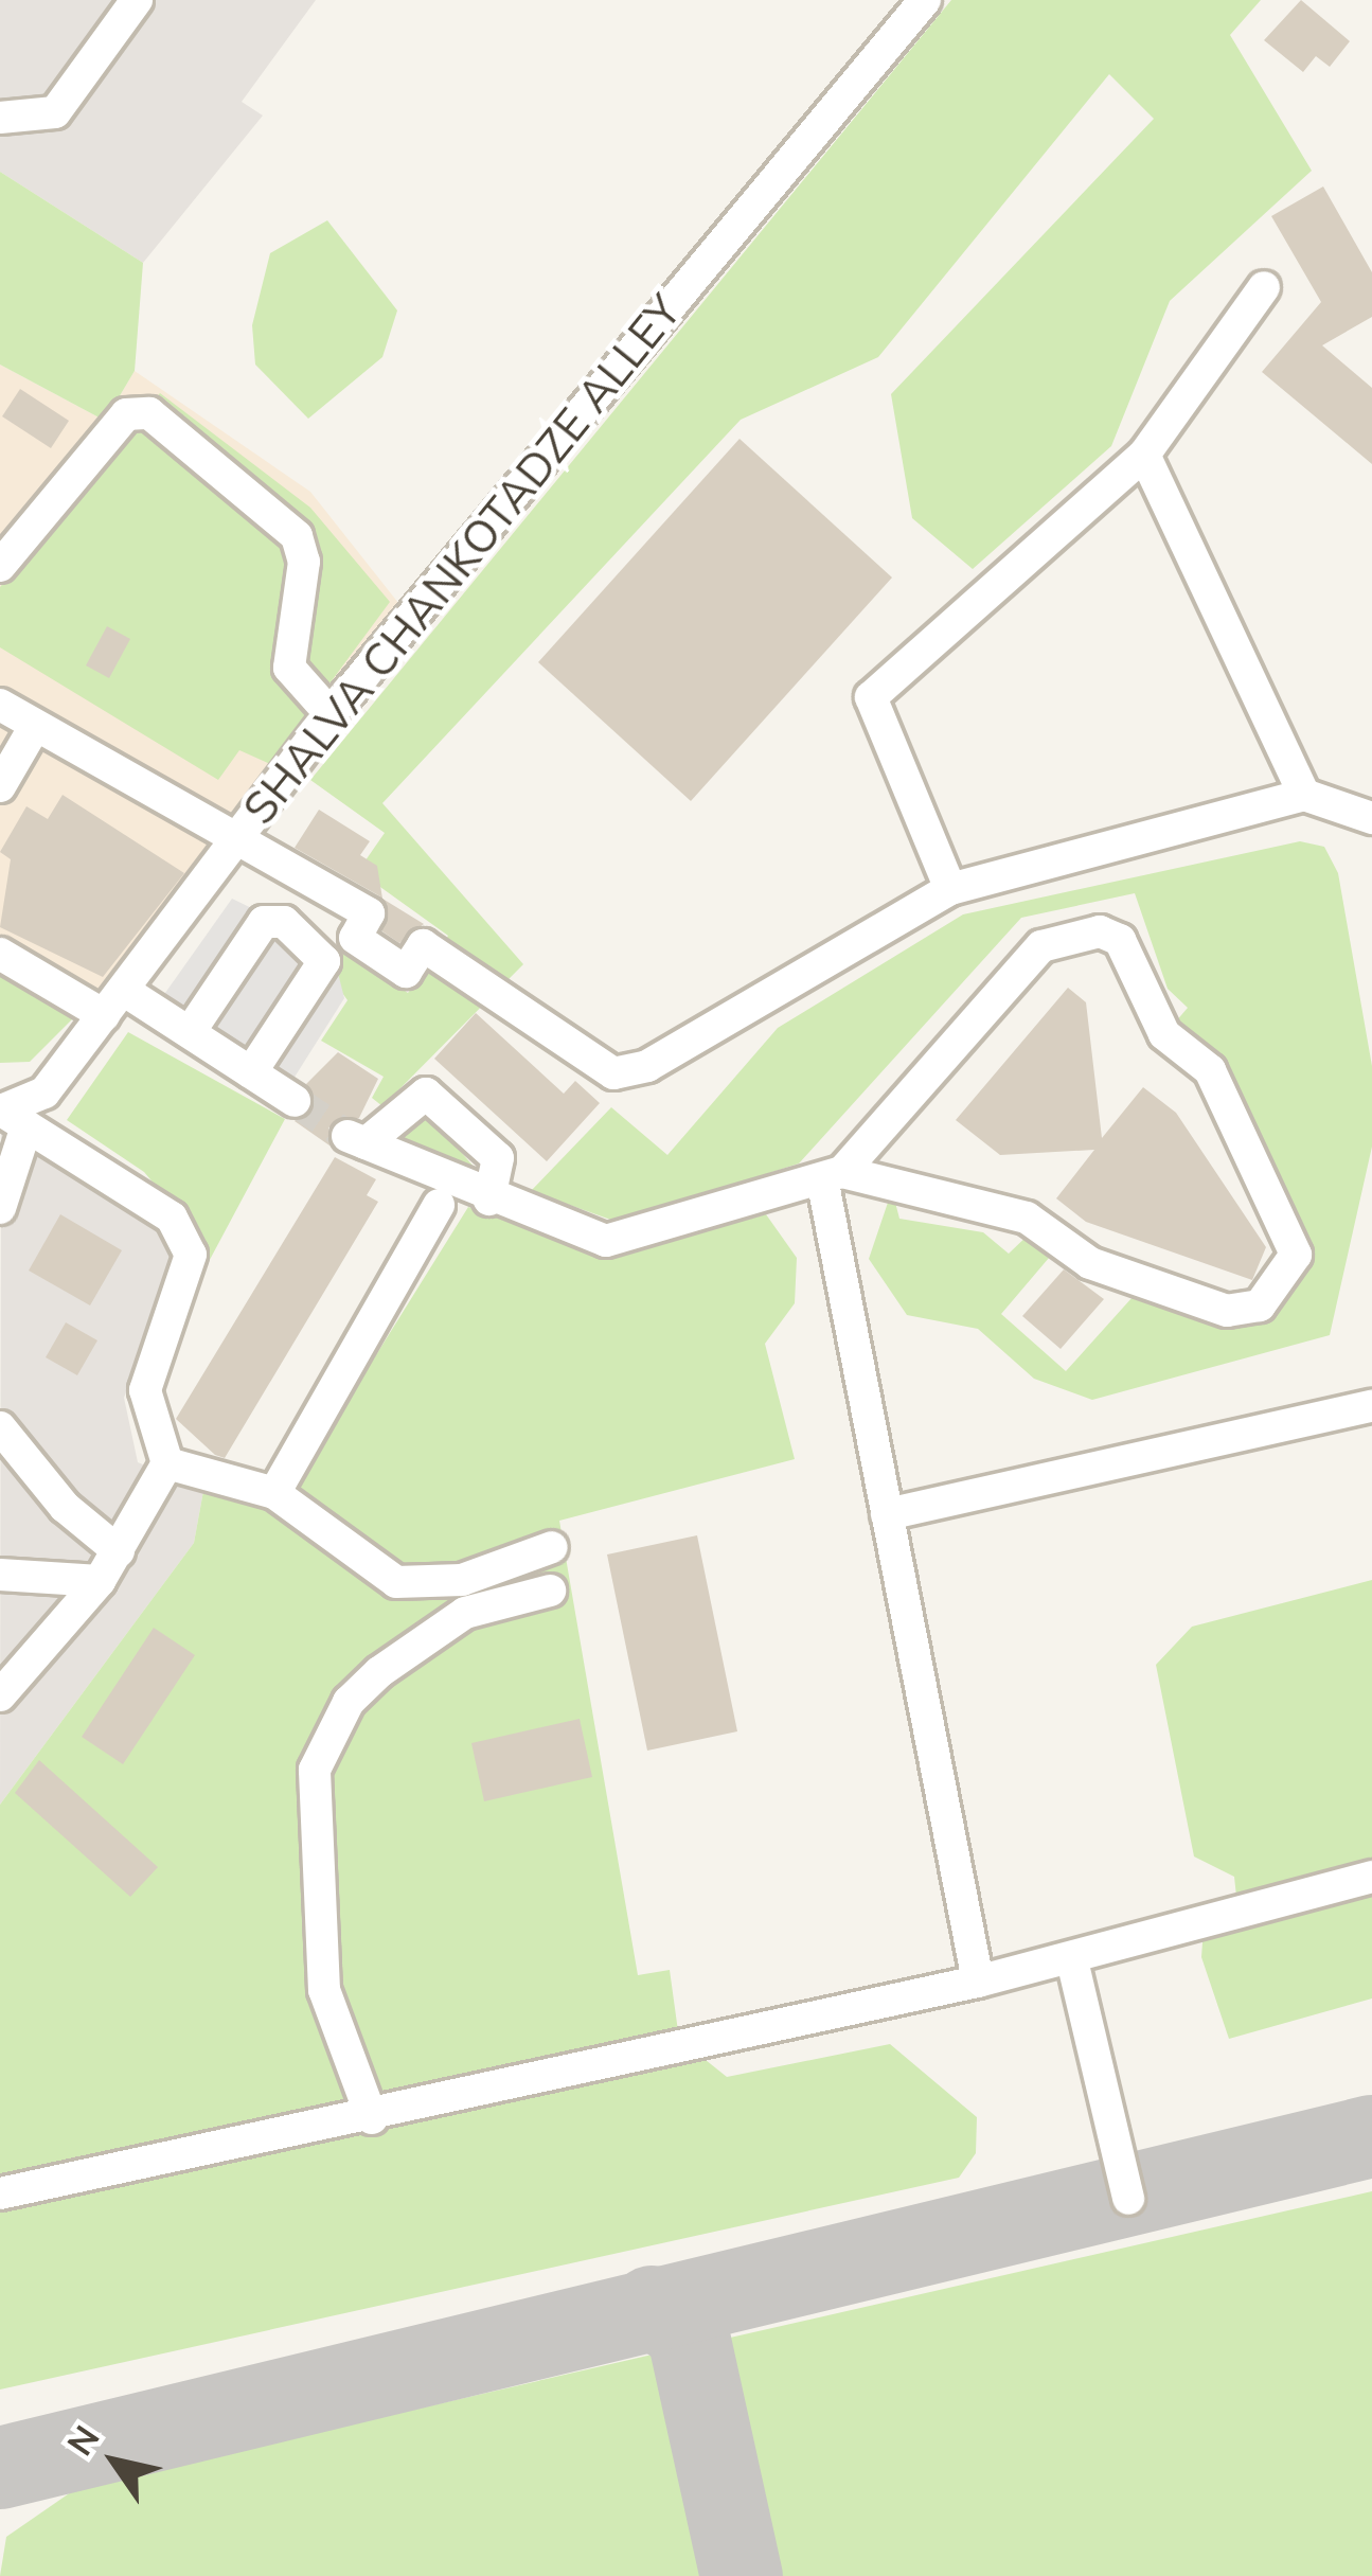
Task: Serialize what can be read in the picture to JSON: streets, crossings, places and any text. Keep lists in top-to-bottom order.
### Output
{
  "streets": {
    "street": ["SHALVA CHANKOTADZE ALLEY"]
  },
  "north": "top left"
}
